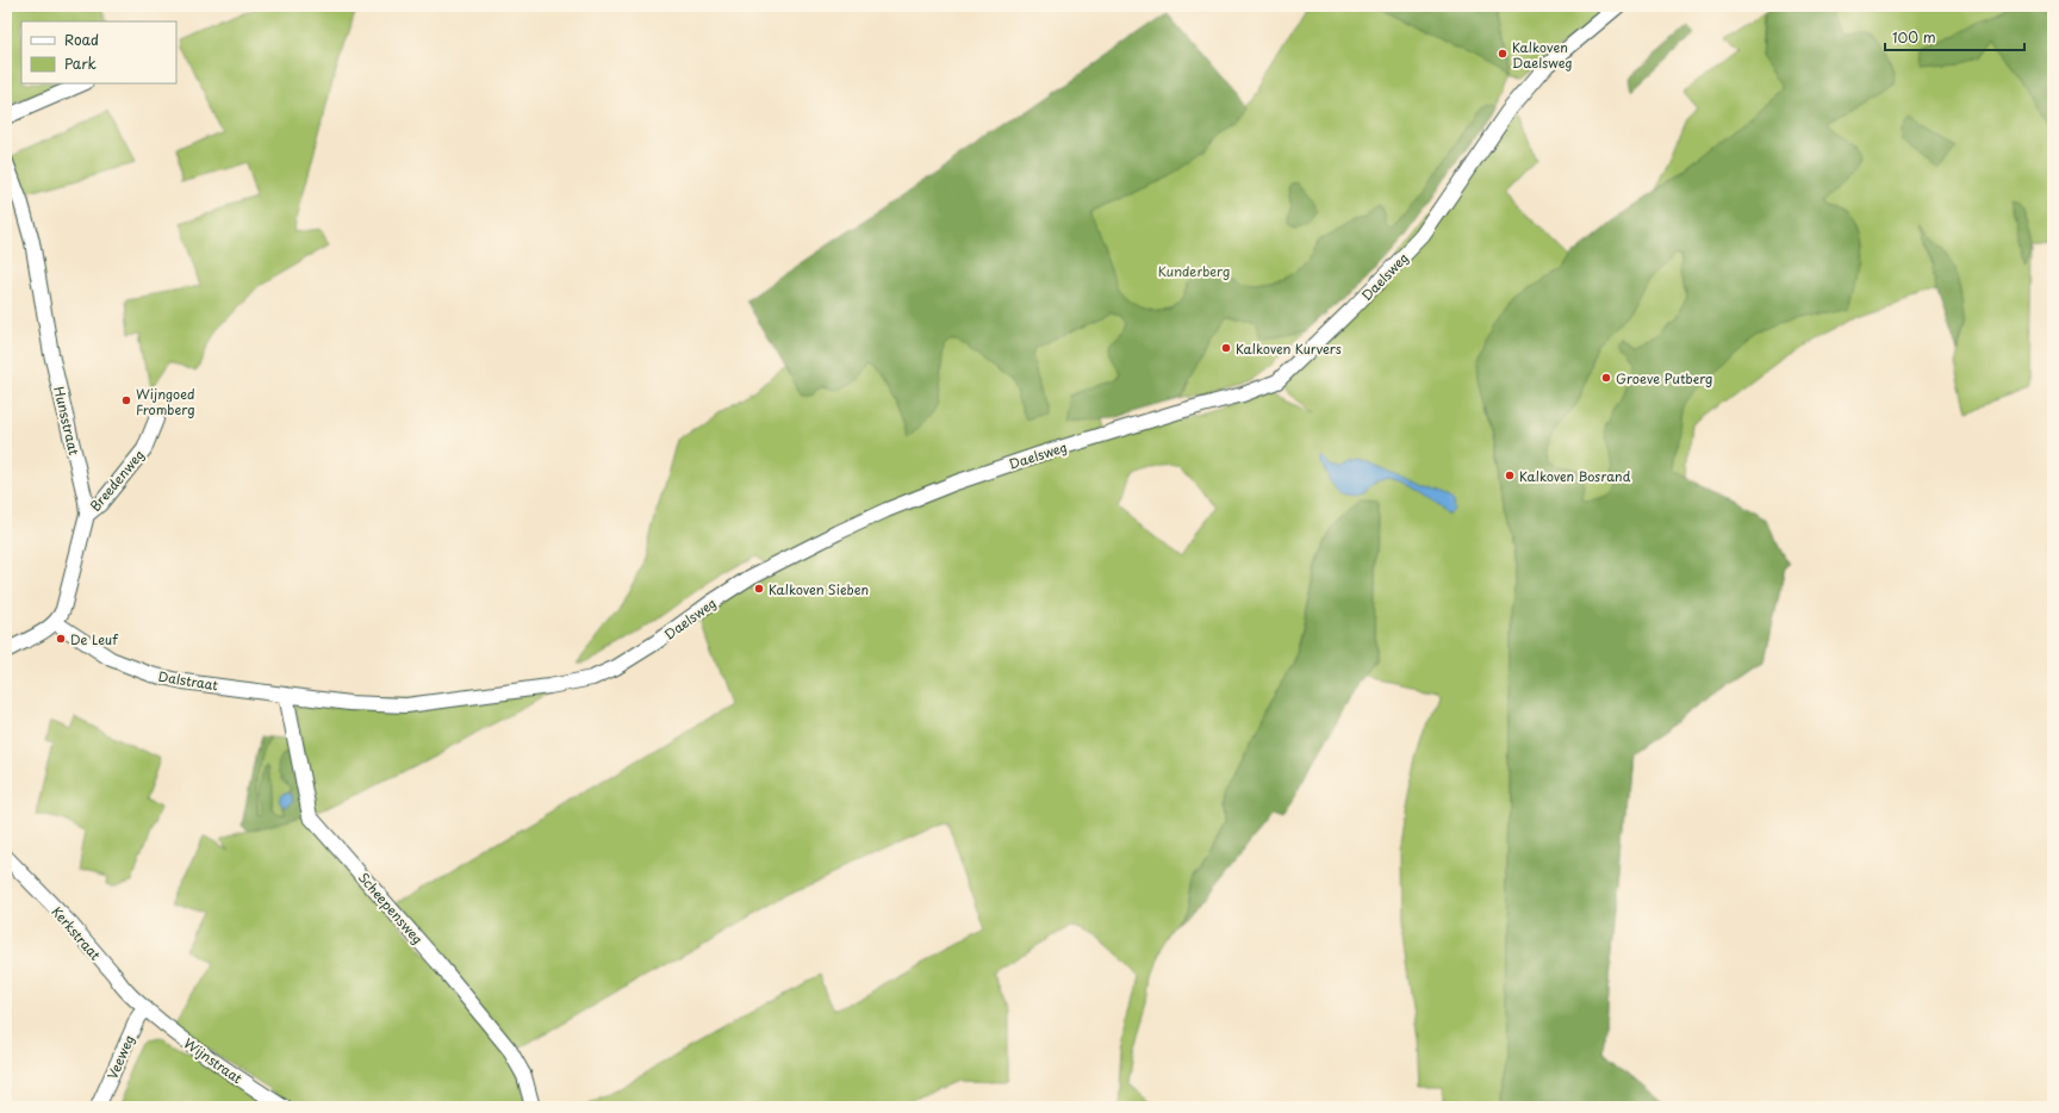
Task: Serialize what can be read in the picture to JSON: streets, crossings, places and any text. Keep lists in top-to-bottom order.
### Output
{
  "streets": {
    "street": [
      "Daelsweg",
      "Hunsstraat",
      "Breedenweg",
      "Dalstraat",
      "Scheepensweg",
      "Kerkstraat",
      "Veeweg",
      "Wijnstraat"
    ]
  },
  "crossings": [
    ["Daelsweg", "Dalstraat"],
    ["Hunsstraat", "Breedenweg"],
    ["Hunsstraat", "Dalstraat"],
    ["Dalstraat", "Scheepensweg"],
    ["Kerkstraat", "Veeweg"],
    ["Kerkstraat", "Wijnstraat"],
    ["Veeweg", "Wijnstraat"]
  ],
  "parks": ["Kunderberg"],
  "places": [
    "Kalkoven Daelsweg",
    "Kalkoven Kurvers",
    "Groeve Putberg",
    "Wijngoed Fromberg",
    "Kalkoven Bosrand",
    "Kalkoven Sieben",
    "De Leuf"
  ],
  "legend": ["Road", "Park"],
  "scale_bar": "100 m"
}
